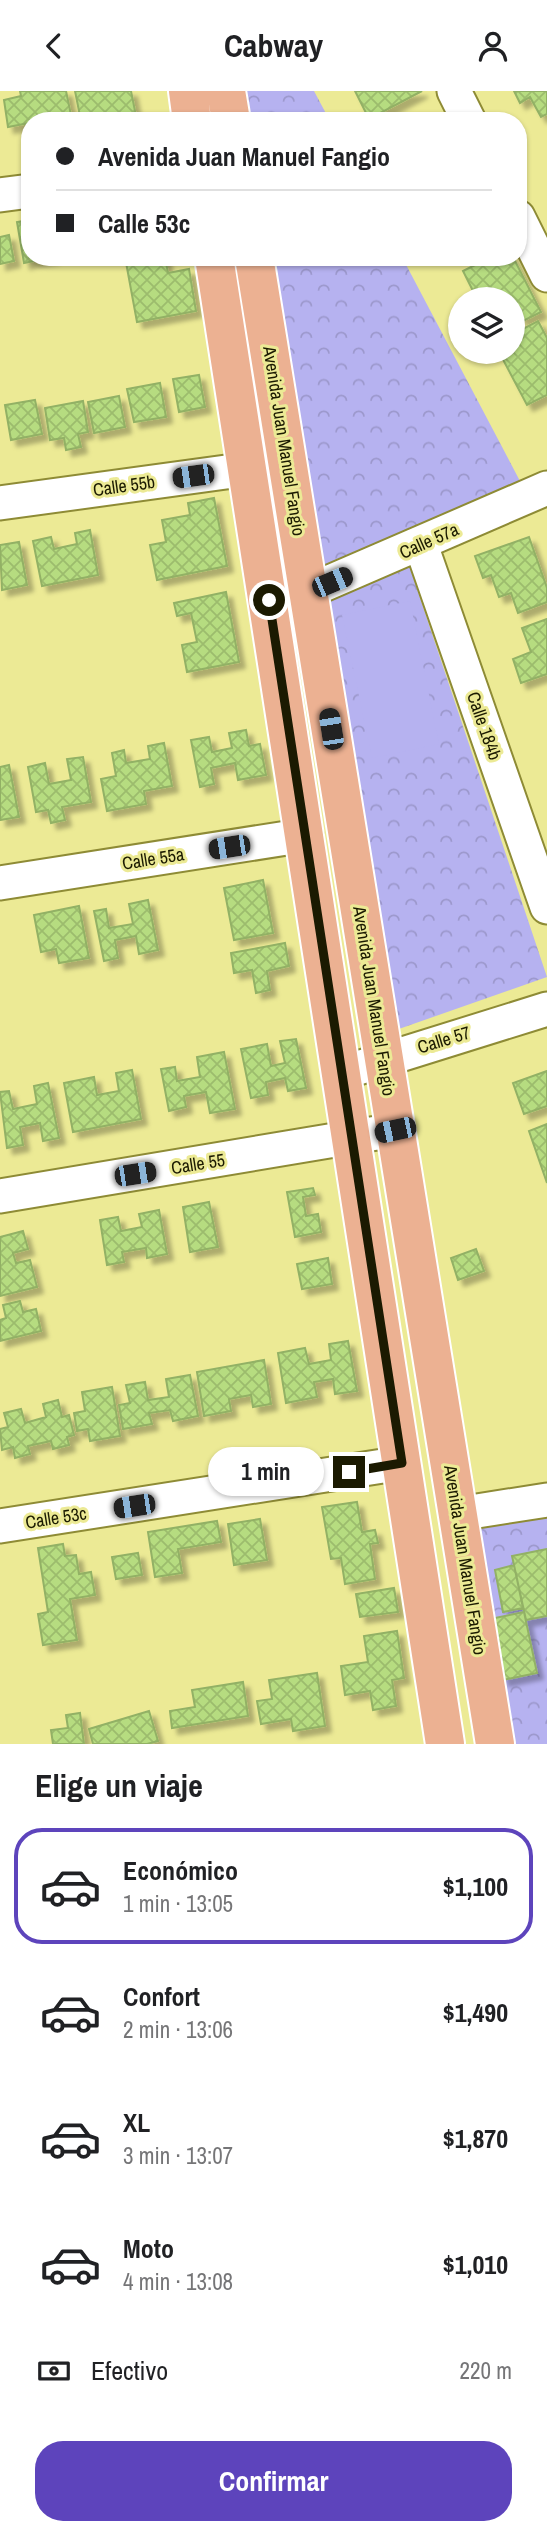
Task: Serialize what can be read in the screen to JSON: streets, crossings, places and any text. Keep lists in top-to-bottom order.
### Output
{
  "streets": {
    "main road": ["Avenida Juan Manuel Fangio"],
    "street": [
      "Calle 55b",
      "Calle 57a",
      "Calle 184b",
      "Calle 55a",
      "Calle 57",
      "Calle 55",
      "Calle 53c"
    ]
  },
  "crossings": [
    ["Avenida Juan Manuel Fangio", "Calle 57a"],
    ["Avenida Juan Manuel Fangio", "Calle 57"],
    ["Avenida Juan Manuel Fangio", "Calle 55"],
    ["Calle 57a", "Calle 184b"]
  ],
  "page": {
    "header": "Cabway",
    "banner": ["Avenida Juan Manuel Fangio", "Calle 53c"],
    "bubble": "1 min",
    "heading": "Elige un viaje",
    "list": [
      {
        "name": "Económico",
        "note": "1 min · 13:05",
        "value": "$1,100"
      },
      {
        "name": "Confort",
        "note": "2 min · 13:06",
        "value": "$1,490"
      },
      {
        "name": "XL",
        "note": "3 min · 13:07",
        "value": "$1,870"
      },
      {
        "name": "Moto",
        "note": "4 min · 13:08",
        "value": "$1,010"
      }
    ],
    "pay": ["Efectivo", "220 m"],
    "buttons": "Confirmar"
  }
}
